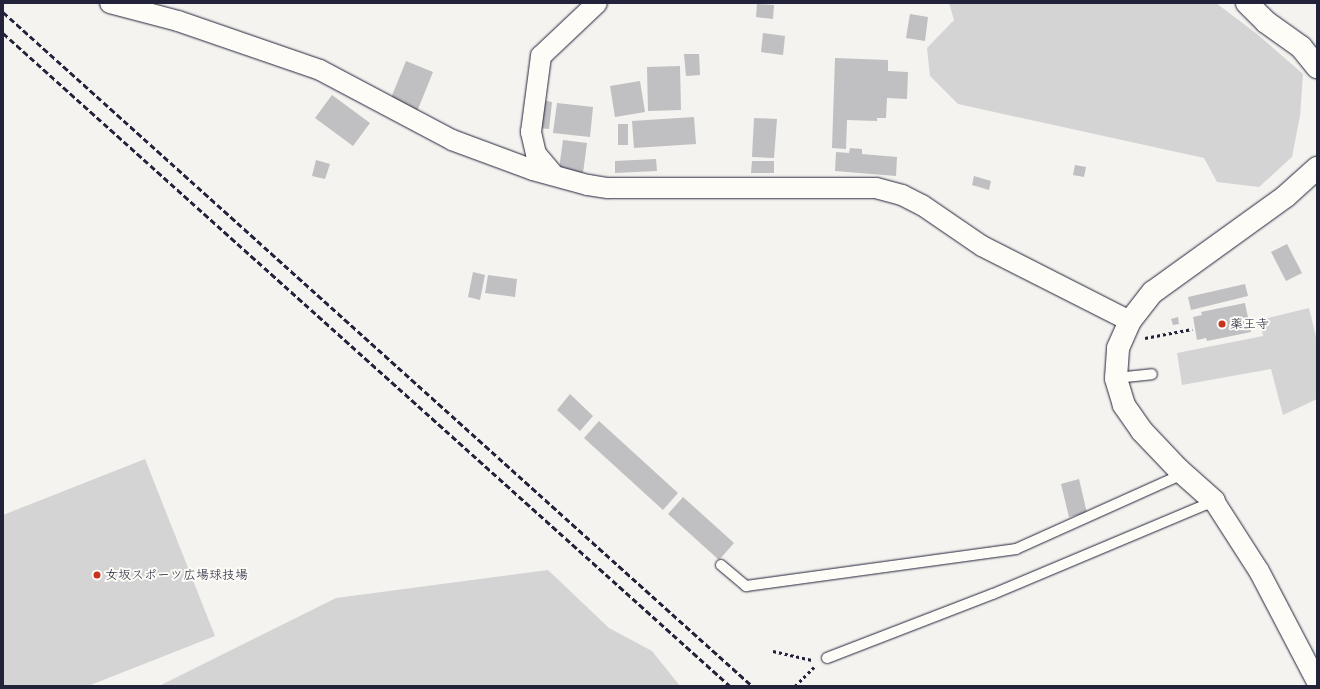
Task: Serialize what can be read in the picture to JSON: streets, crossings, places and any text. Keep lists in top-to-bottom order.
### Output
{
  "places": ["薬王寺", "女坂スポーツ広場球技場"]
}
